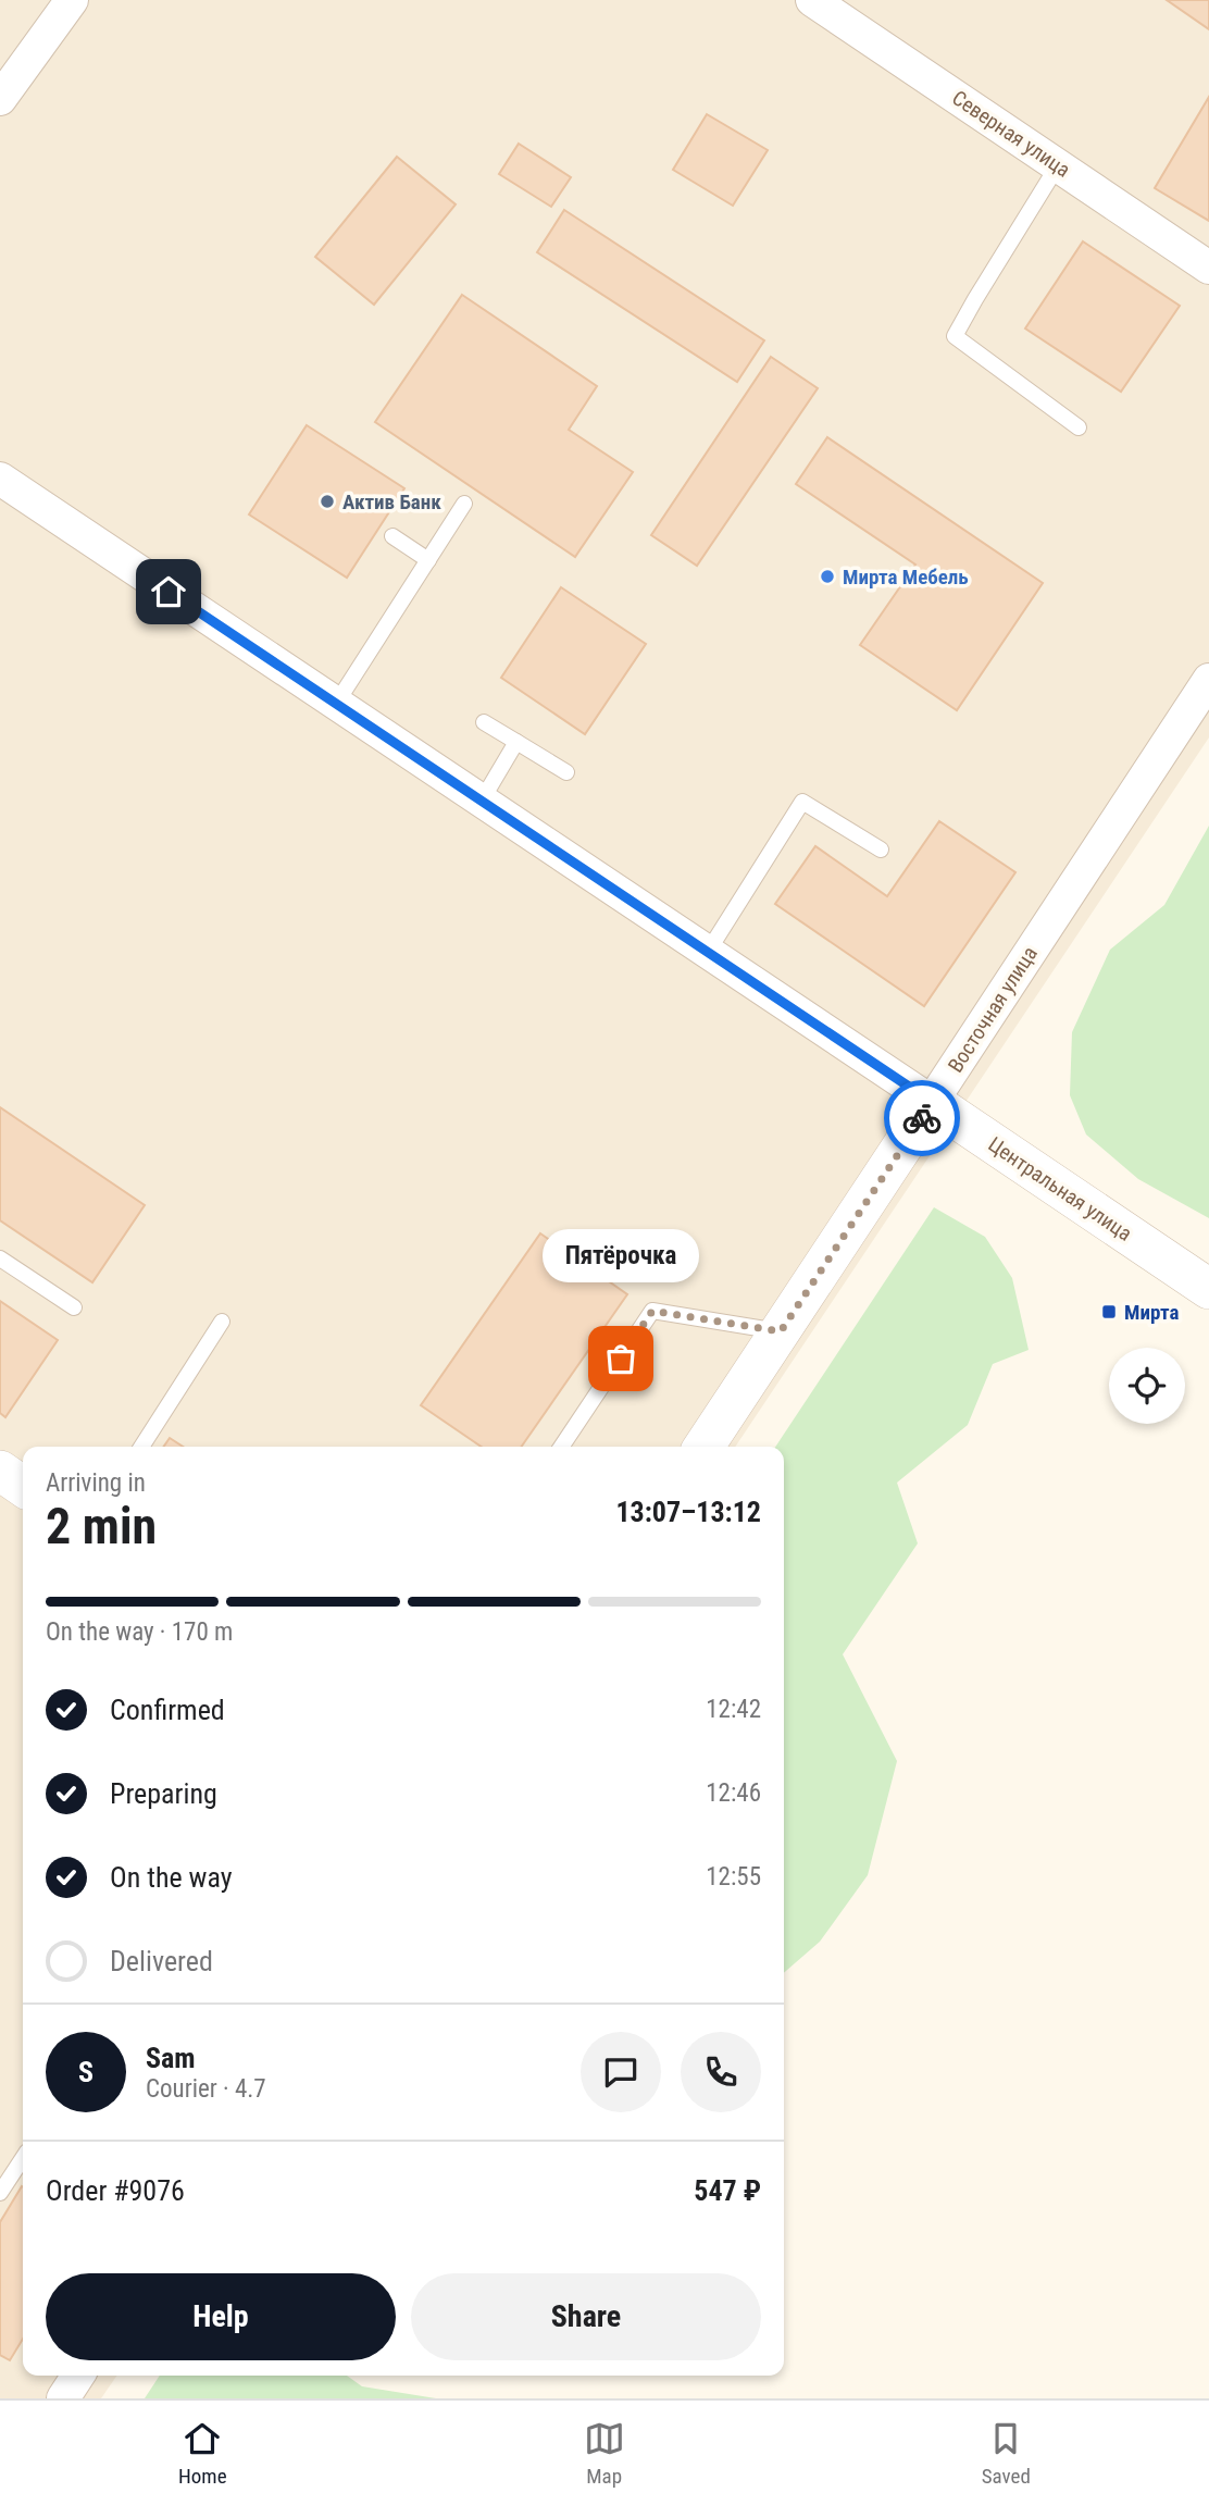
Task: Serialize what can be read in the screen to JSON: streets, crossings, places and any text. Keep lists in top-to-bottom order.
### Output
{
  "streets": {
    "street": ["Северная улица", "Восточная улица", "Центральная улица"]
  },
  "crossings": [
    ["Восточная улица", "Центральная улица"]
  ],
  "places": {
    "other": ["Актив Банк", "Мирта Мебель", "Пятёрочка"],
    "transit": ["Мирта"]
  },
  "page": {
    "bubble": "Пятёрочка",
    "heading": ["2 min", "Arriving in", "13:07–13:12"],
    "panel": [
      "Sam",
      "Courier · 4.7",
      "Order #9076",
      "547 ₽"
    ],
    "bar": "On the way · 170 m",
    "list": [
      ["Confirmed", "12:42"],
      ["Preparing", "12:46"],
      ["On the way", "12:55"],
      "Delivered"
    ],
    "round": "S",
    "buttons": ["Help", "Share"],
    "tabs": ["Home", "Map", "Saved"]
  }
}
